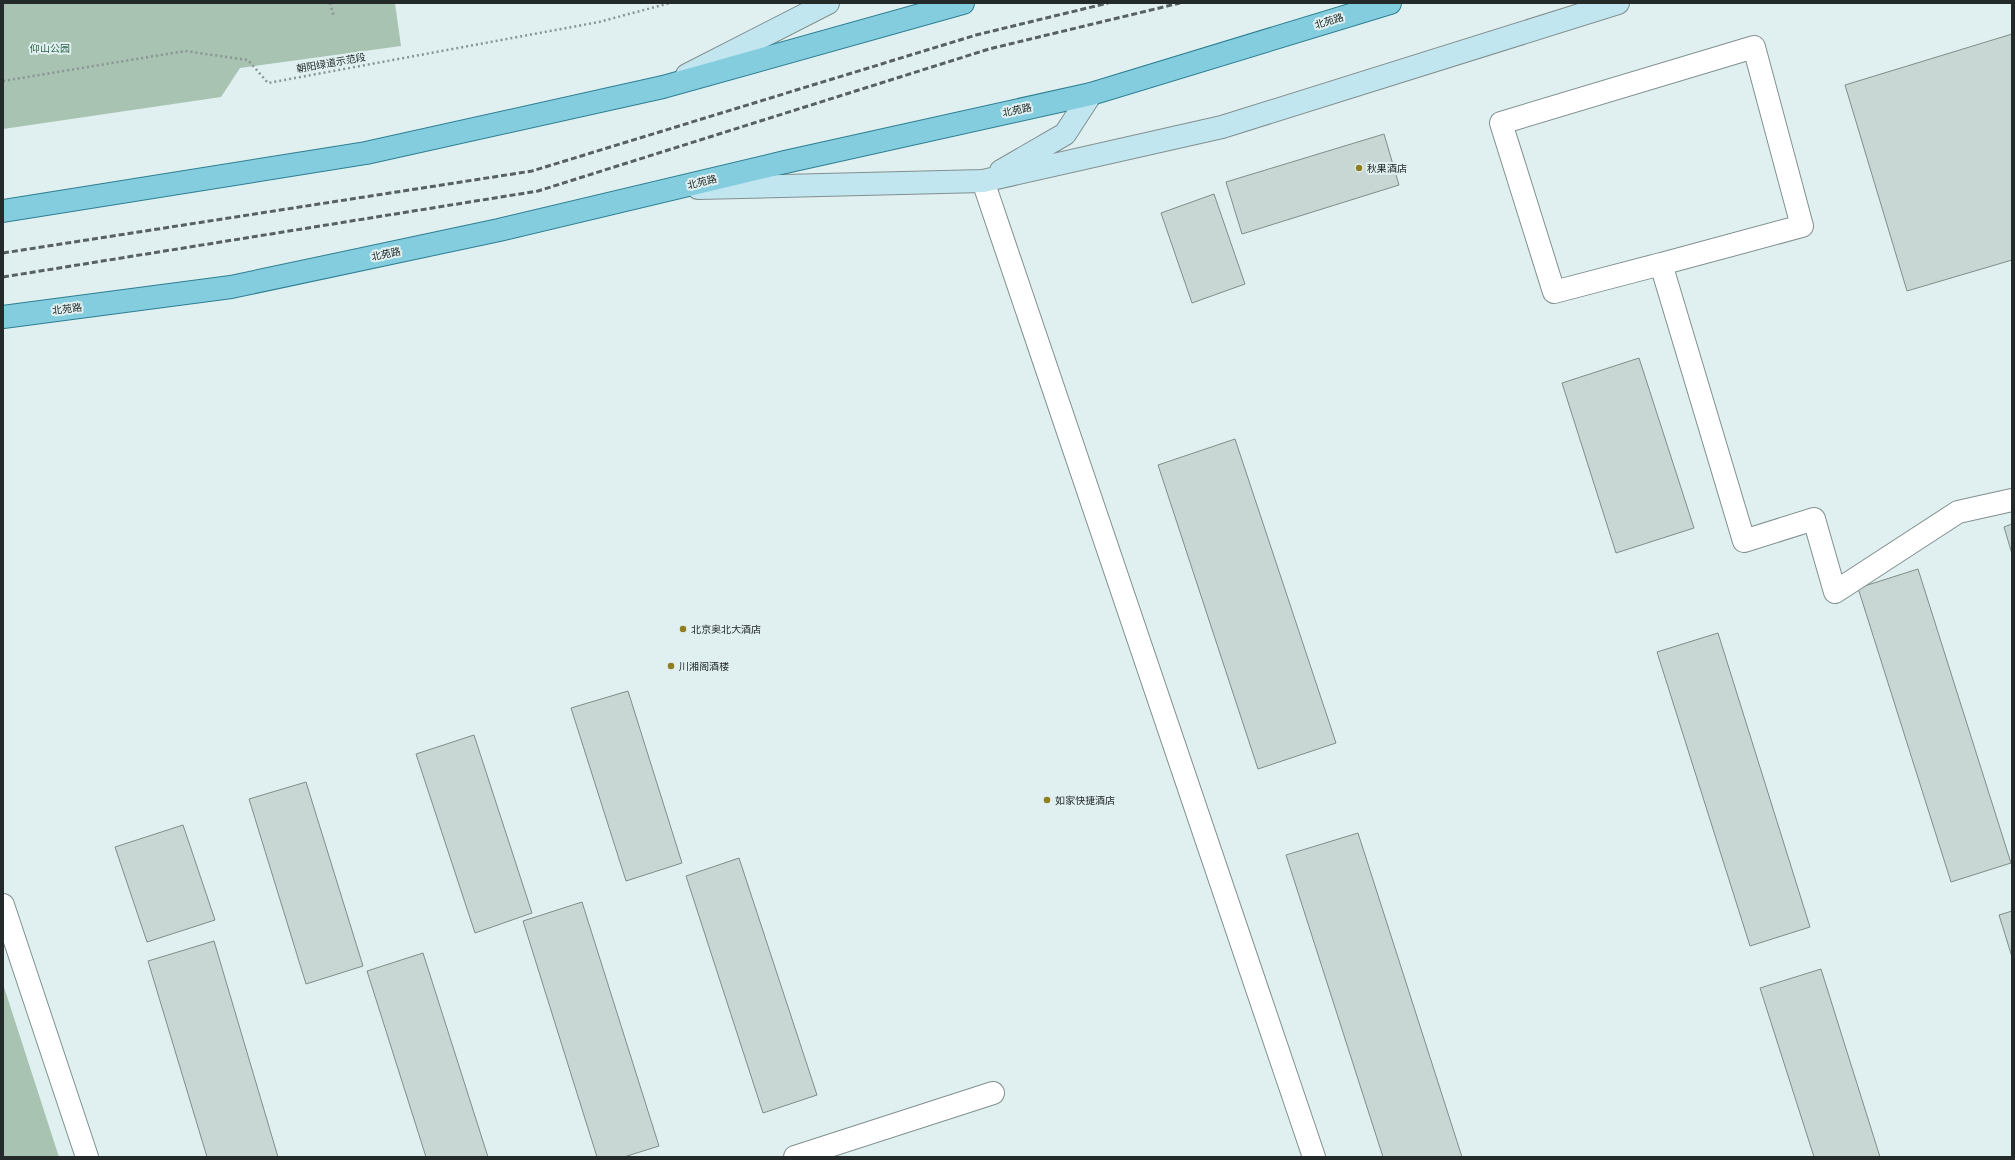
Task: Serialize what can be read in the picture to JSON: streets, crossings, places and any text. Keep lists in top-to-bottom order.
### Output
{
  "streets": {
    "main road": ["北苑路"],
    "path": ["朝阳绿道示范段"]
  },
  "parks": ["仰山公园"],
  "places": [
    "秋果酒店",
    "北京奥北大酒店",
    "川湘阁酒楼",
    "如家快捷酒店"
  ]
}
